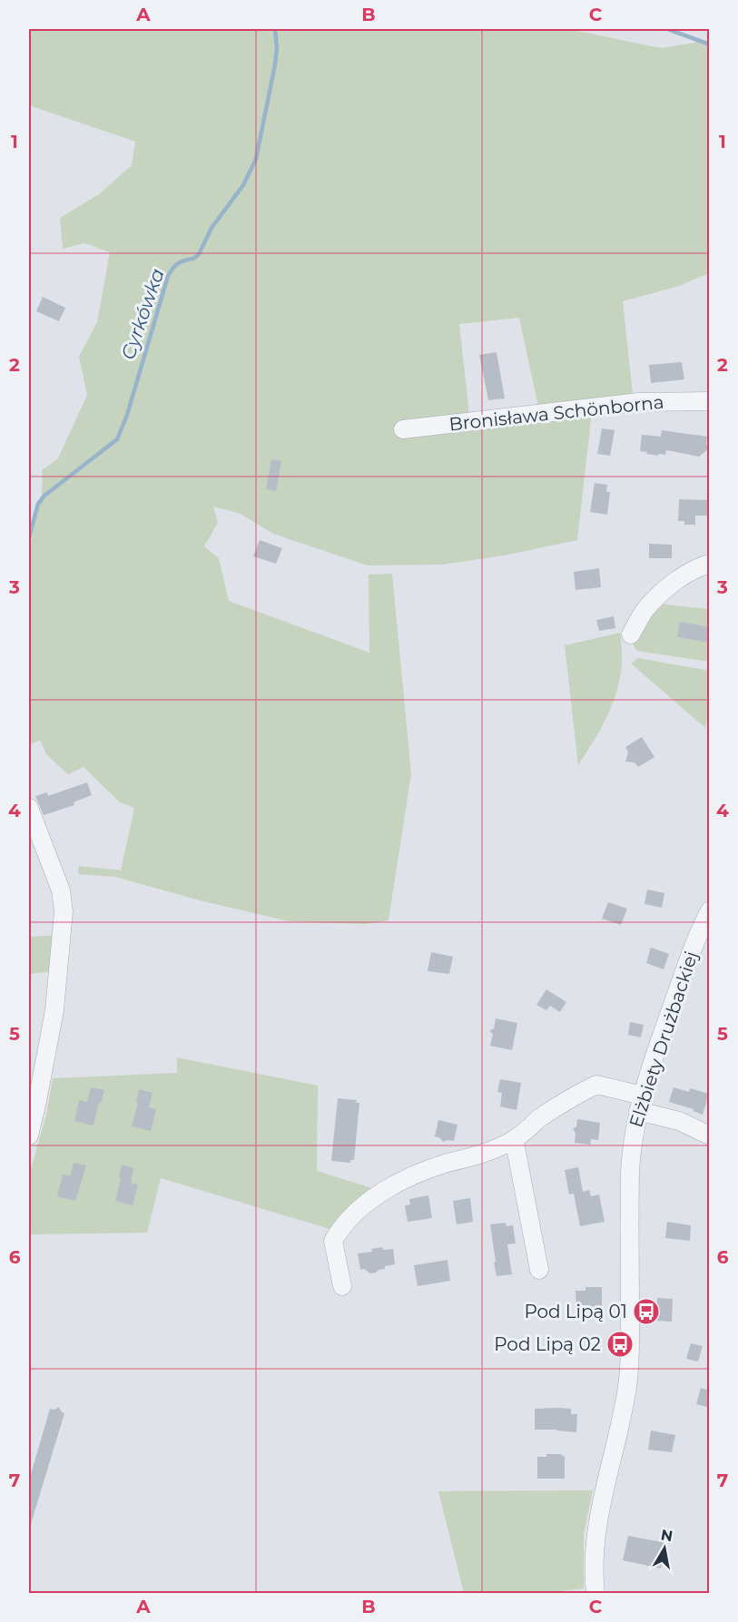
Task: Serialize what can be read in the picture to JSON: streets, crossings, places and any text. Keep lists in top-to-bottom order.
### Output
{
  "streets": {
    "street": ["Bronisława Schönborna", "Elżbiety Drużbackiej"]
  },
  "water": ["Cyrkówka"],
  "places": {
    "bus stop": ["Pod Lipą 01", "Pod Lipą 02"]
  },
  "north": "top",
  "grid": {
    "columns": ["A", "B", "C"],
    "rows": [
      "1",
      "2",
      "3",
      "4",
      "5",
      "6",
      "7"
    ]
  }
}
